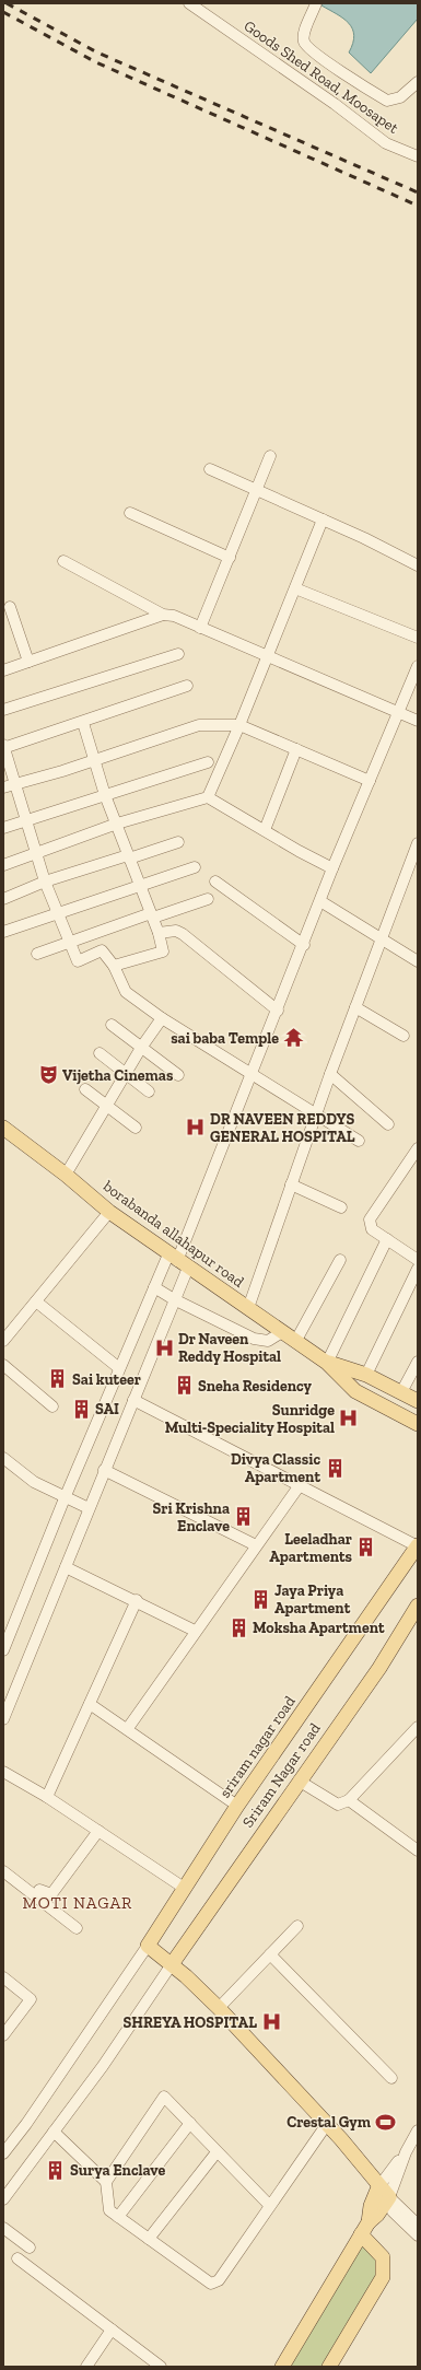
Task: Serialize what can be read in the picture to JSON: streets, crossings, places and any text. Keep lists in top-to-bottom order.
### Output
{
  "streets": {
    "main road": ["borabanda allahapur road", "sriram nagar road", "Sriram Nagar road"],
    "street": ["Goods Shed Road, Moosapet"]
  },
  "districts": ["MOTI NAGAR"],
  "places": {
    "temple": ["sai baba Temple"],
    "theatre": ["Vijetha Cinemas"],
    "hospital": [
      "DR NAVEEN REDDYS GENERAL HOSPITAL",
      "Dr Naveen Reddy Hospital",
      "Sunridge Multi-Speciality Hospital",
      "SHREYA HOSPITAL"
    ],
    "building": [
      "Sai kuteer",
      "Sneha Residency",
      "SAI",
      "Divya Classic Apartment",
      "Sri Krishna Enclave",
      "Leeladhar Apartments",
      "Jaya Priya Apartment",
      "Moksha Apartment",
      "Surya Enclave"
    ],
    "sports": ["Crestal Gym"]
  }
}
